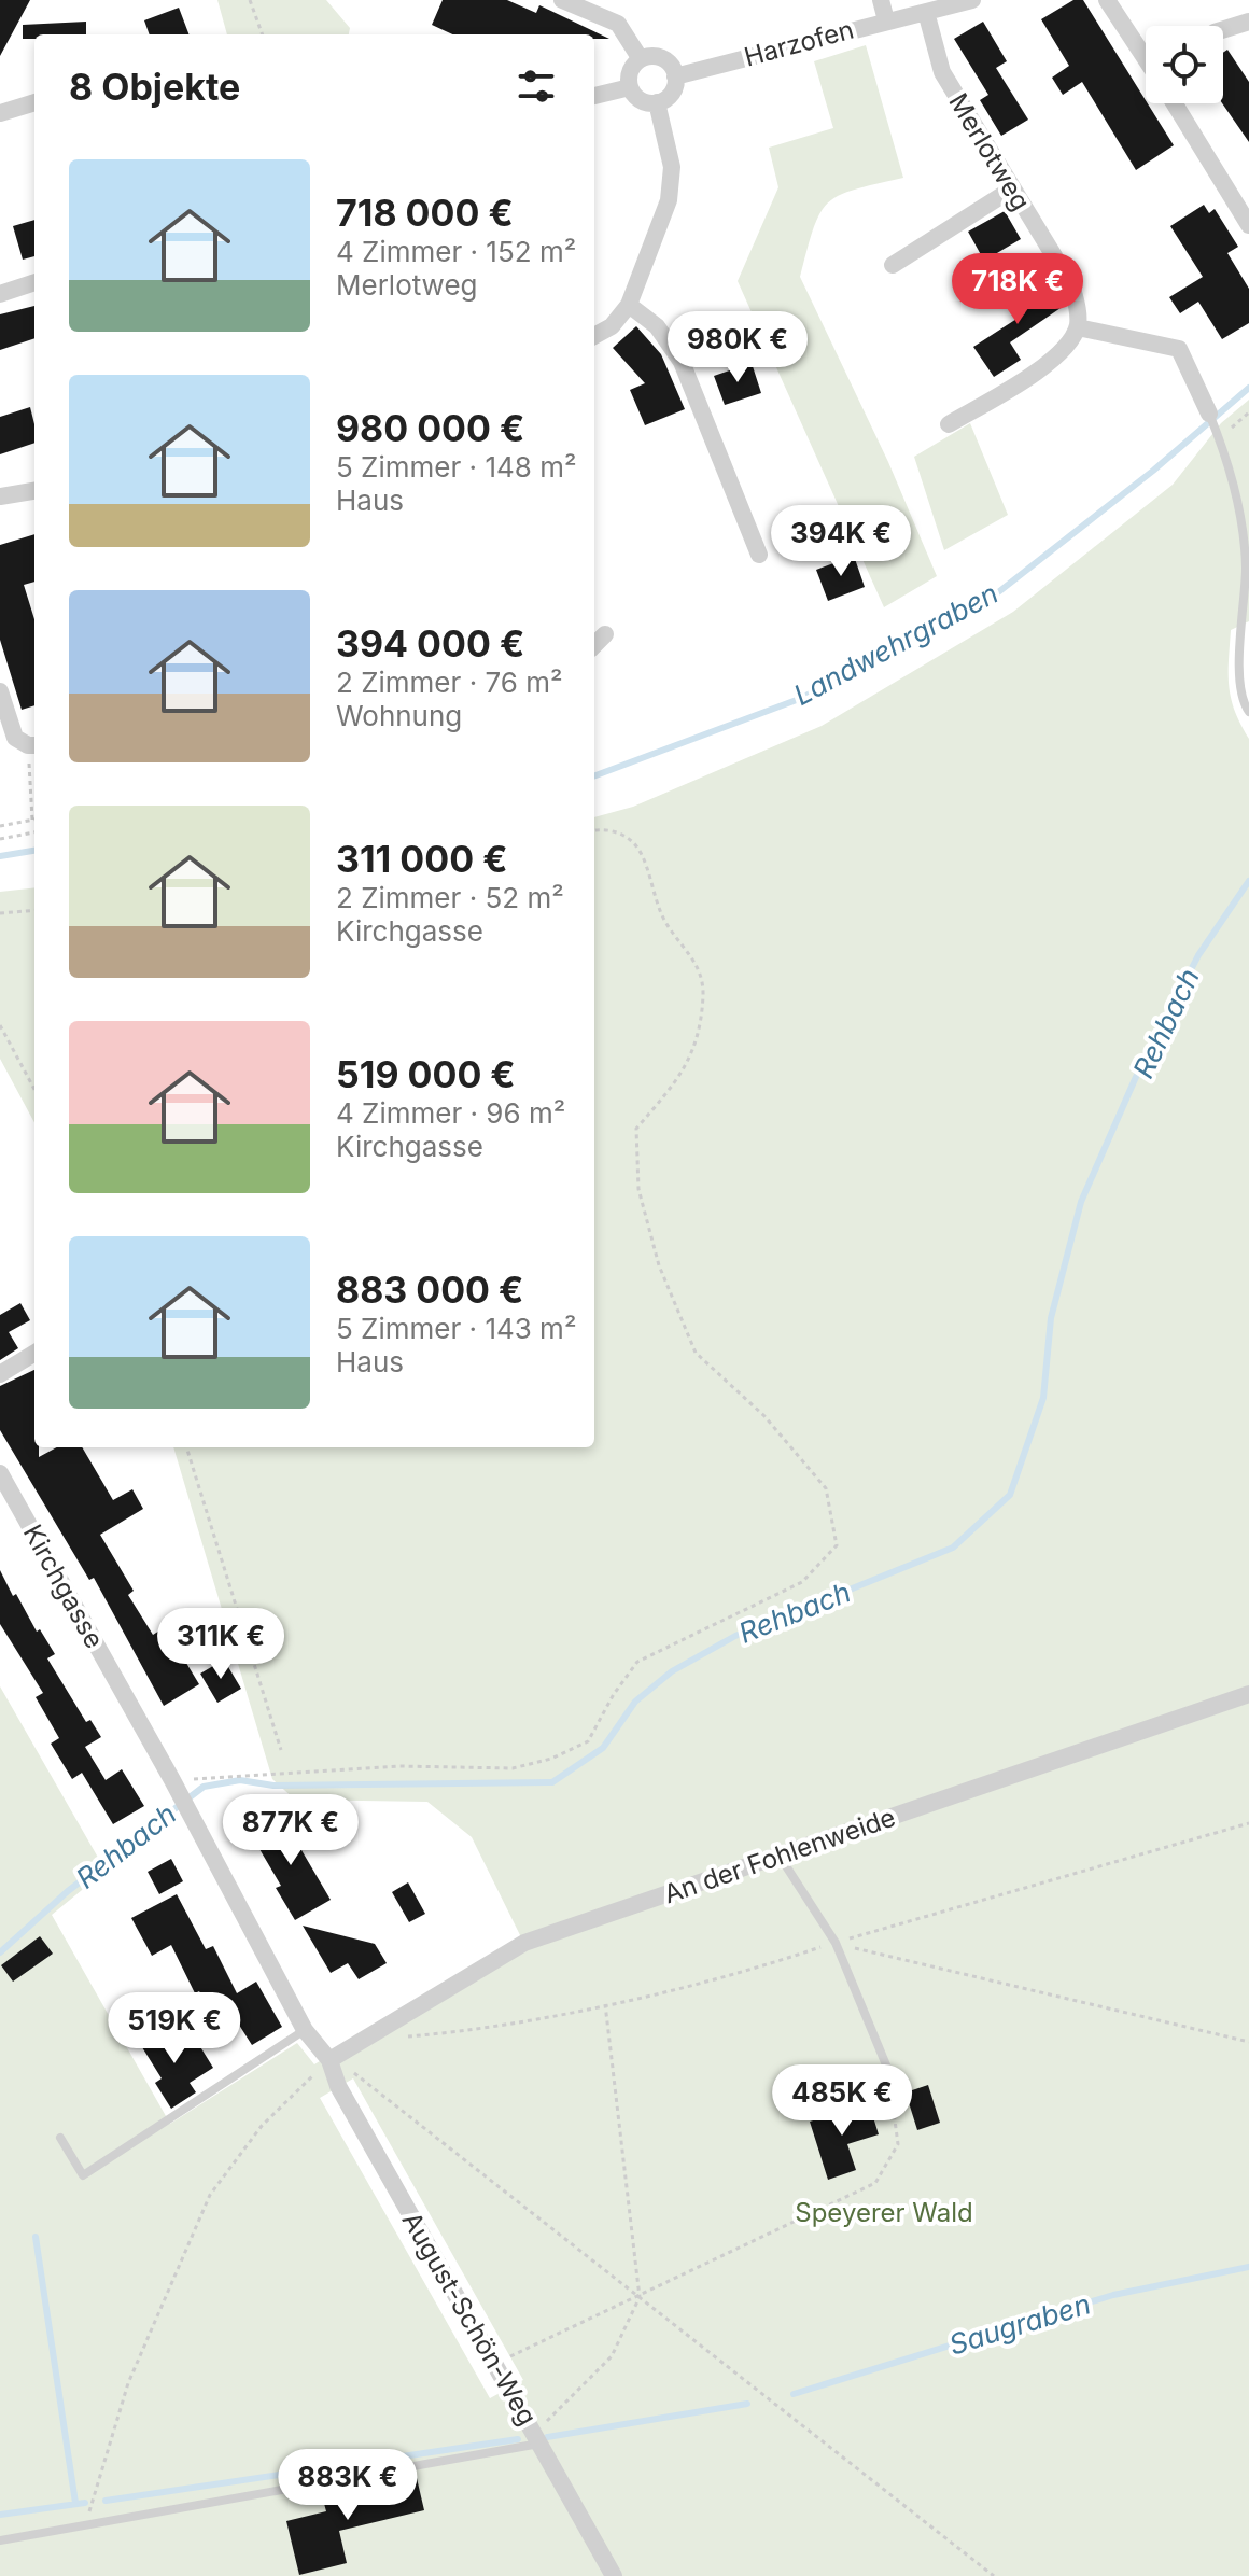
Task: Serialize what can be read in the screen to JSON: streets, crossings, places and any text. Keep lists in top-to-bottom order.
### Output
{
  "streets": {
    "street": [
      "Harzofen",
      "Merlotweg",
      "Kirchgasse",
      "An der Fohlenweide",
      "August-Schön-Weg"
    ]
  },
  "crossings": [
    ["Harzofen", "Merlotweg"],
    ["Kirchgasse", "An der Fohlenweide"],
    ["Kirchgasse", "August-Schön-Weg"],
    ["An der Fohlenweide", "August-Schön-Weg"]
  ],
  "water": ["Landwehrgraben", "Rehbach", "Saugraben"],
  "parks": ["Speyerer Wald"],
  "page": {
    "heading": "8 Objekte",
    "list": [
      {
        "name": "718 000 €",
        "note": "4 Zimmer · 152 m² · Merlotweg"
      },
      {
        "name": "980 000 €",
        "note": "5 Zimmer · 148 m² · Haus"
      },
      {
        "name": "394 000 €",
        "note": "2 Zimmer · 76 m² · Wohnung"
      },
      {
        "name": "311 000 €",
        "note": "2 Zimmer · 52 m² · Kirchgasse"
      },
      {
        "name": "519 000 €",
        "note": "4 Zimmer · 96 m² · Kirchgasse"
      },
      {
        "name": "883 000 €",
        "note": "5 Zimmer · 143 m² · Haus"
      }
    ],
    "price": [
      "718K €",
      "980K €",
      "394K €",
      "311K €",
      "877K €",
      "519K €",
      "485K €",
      "883K €"
    ]
  }
}
